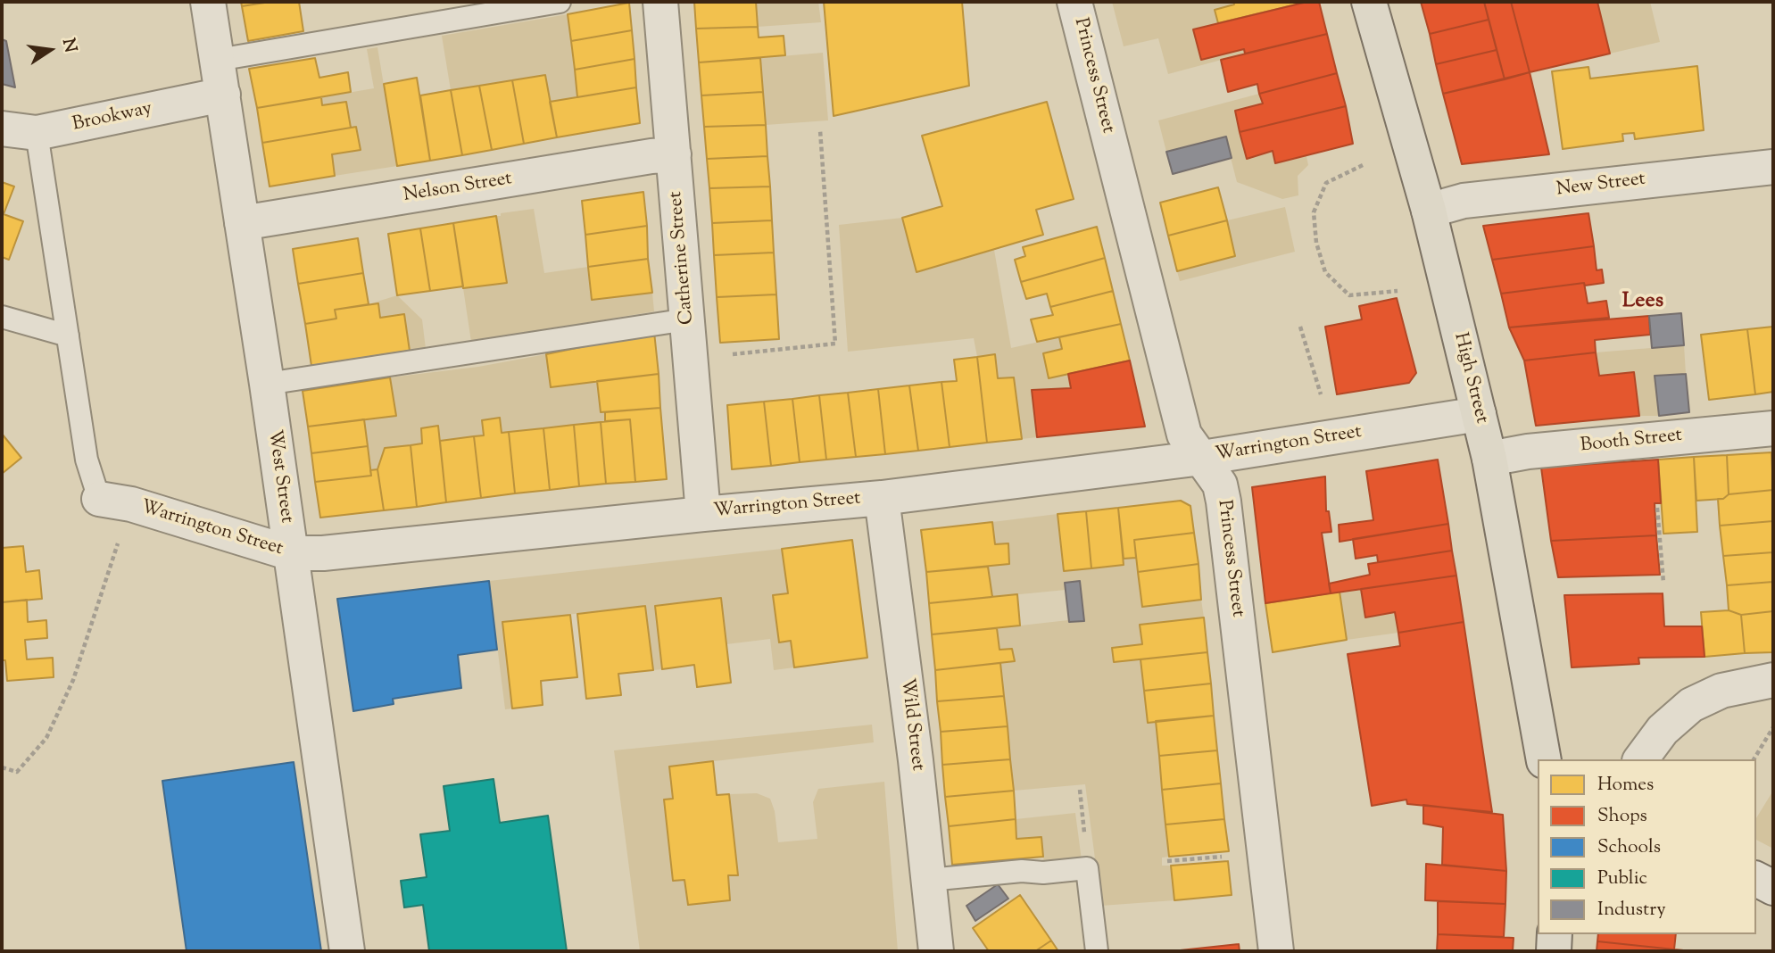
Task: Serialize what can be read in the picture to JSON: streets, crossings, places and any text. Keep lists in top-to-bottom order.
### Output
{
  "streets": {
    "main road": ["High Street"],
    "street": [
      "Princess Street",
      "Brookway",
      "New Street",
      "Nelson Street",
      "Catherine Street",
      "Booth Street",
      "Warrington Street",
      "West Street",
      "Wild Street"
    ]
  },
  "crossings": [
    ["Princess Street", "Warrington Street"],
    ["Brookway", "West Street"],
    ["New Street", "High Street"],
    ["Nelson Street", "Catherine Street"],
    ["Nelson Street", "West Street"],
    ["Catherine Street", "Warrington Street"],
    ["High Street", "Booth Street"],
    ["High Street", "Warrington Street"],
    ["Warrington Street", "West Street"],
    ["Warrington Street", "Wild Street"]
  ],
  "districts": ["Lees"],
  "legend": [
    "Homes",
    "Shops",
    "Schools",
    "Public",
    "Industry"
  ],
  "north": "right"
}
